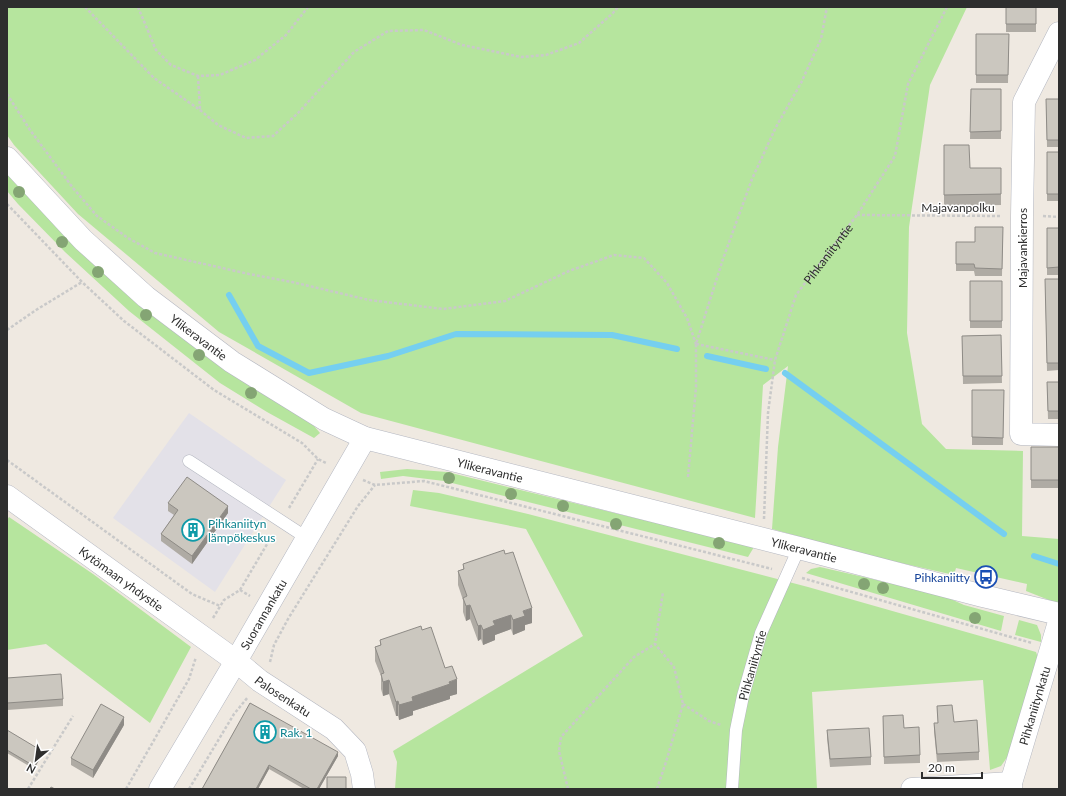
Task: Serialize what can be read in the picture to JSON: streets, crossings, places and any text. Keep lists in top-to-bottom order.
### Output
{
  "streets": {
    "street": [
      "Majavankierros",
      "Ylikeravantie",
      "Kytömaan yhdystie",
      "Suorannankatu",
      "Palosenkatu",
      "Pihkaniitynkatu"
    ],
    "lane": ["Pihkaniityntie"],
    "path": ["Majavanpolku"]
  },
  "crossings": [
    ["Majavanpolku", "Majavankierros"],
    ["Majavanpolku", "Pihkaniityntie"],
    ["Pihkaniityntie", "Ylikeravantie"],
    ["Ylikeravantie", "Suorannankatu"],
    ["Kytömaan yhdystie", "Suorannankatu"],
    ["Kytömaan yhdystie", "Palosenkatu"],
    ["Suorannankatu", "Palosenkatu"]
  ],
  "places": {
    "building": ["Pihkaniityn lämpökeskus", "Rak. 1"],
    "bus stop": ["Pihkaniitty"]
  },
  "scale_bar": "20 m",
  "north": "bottom left"
}
